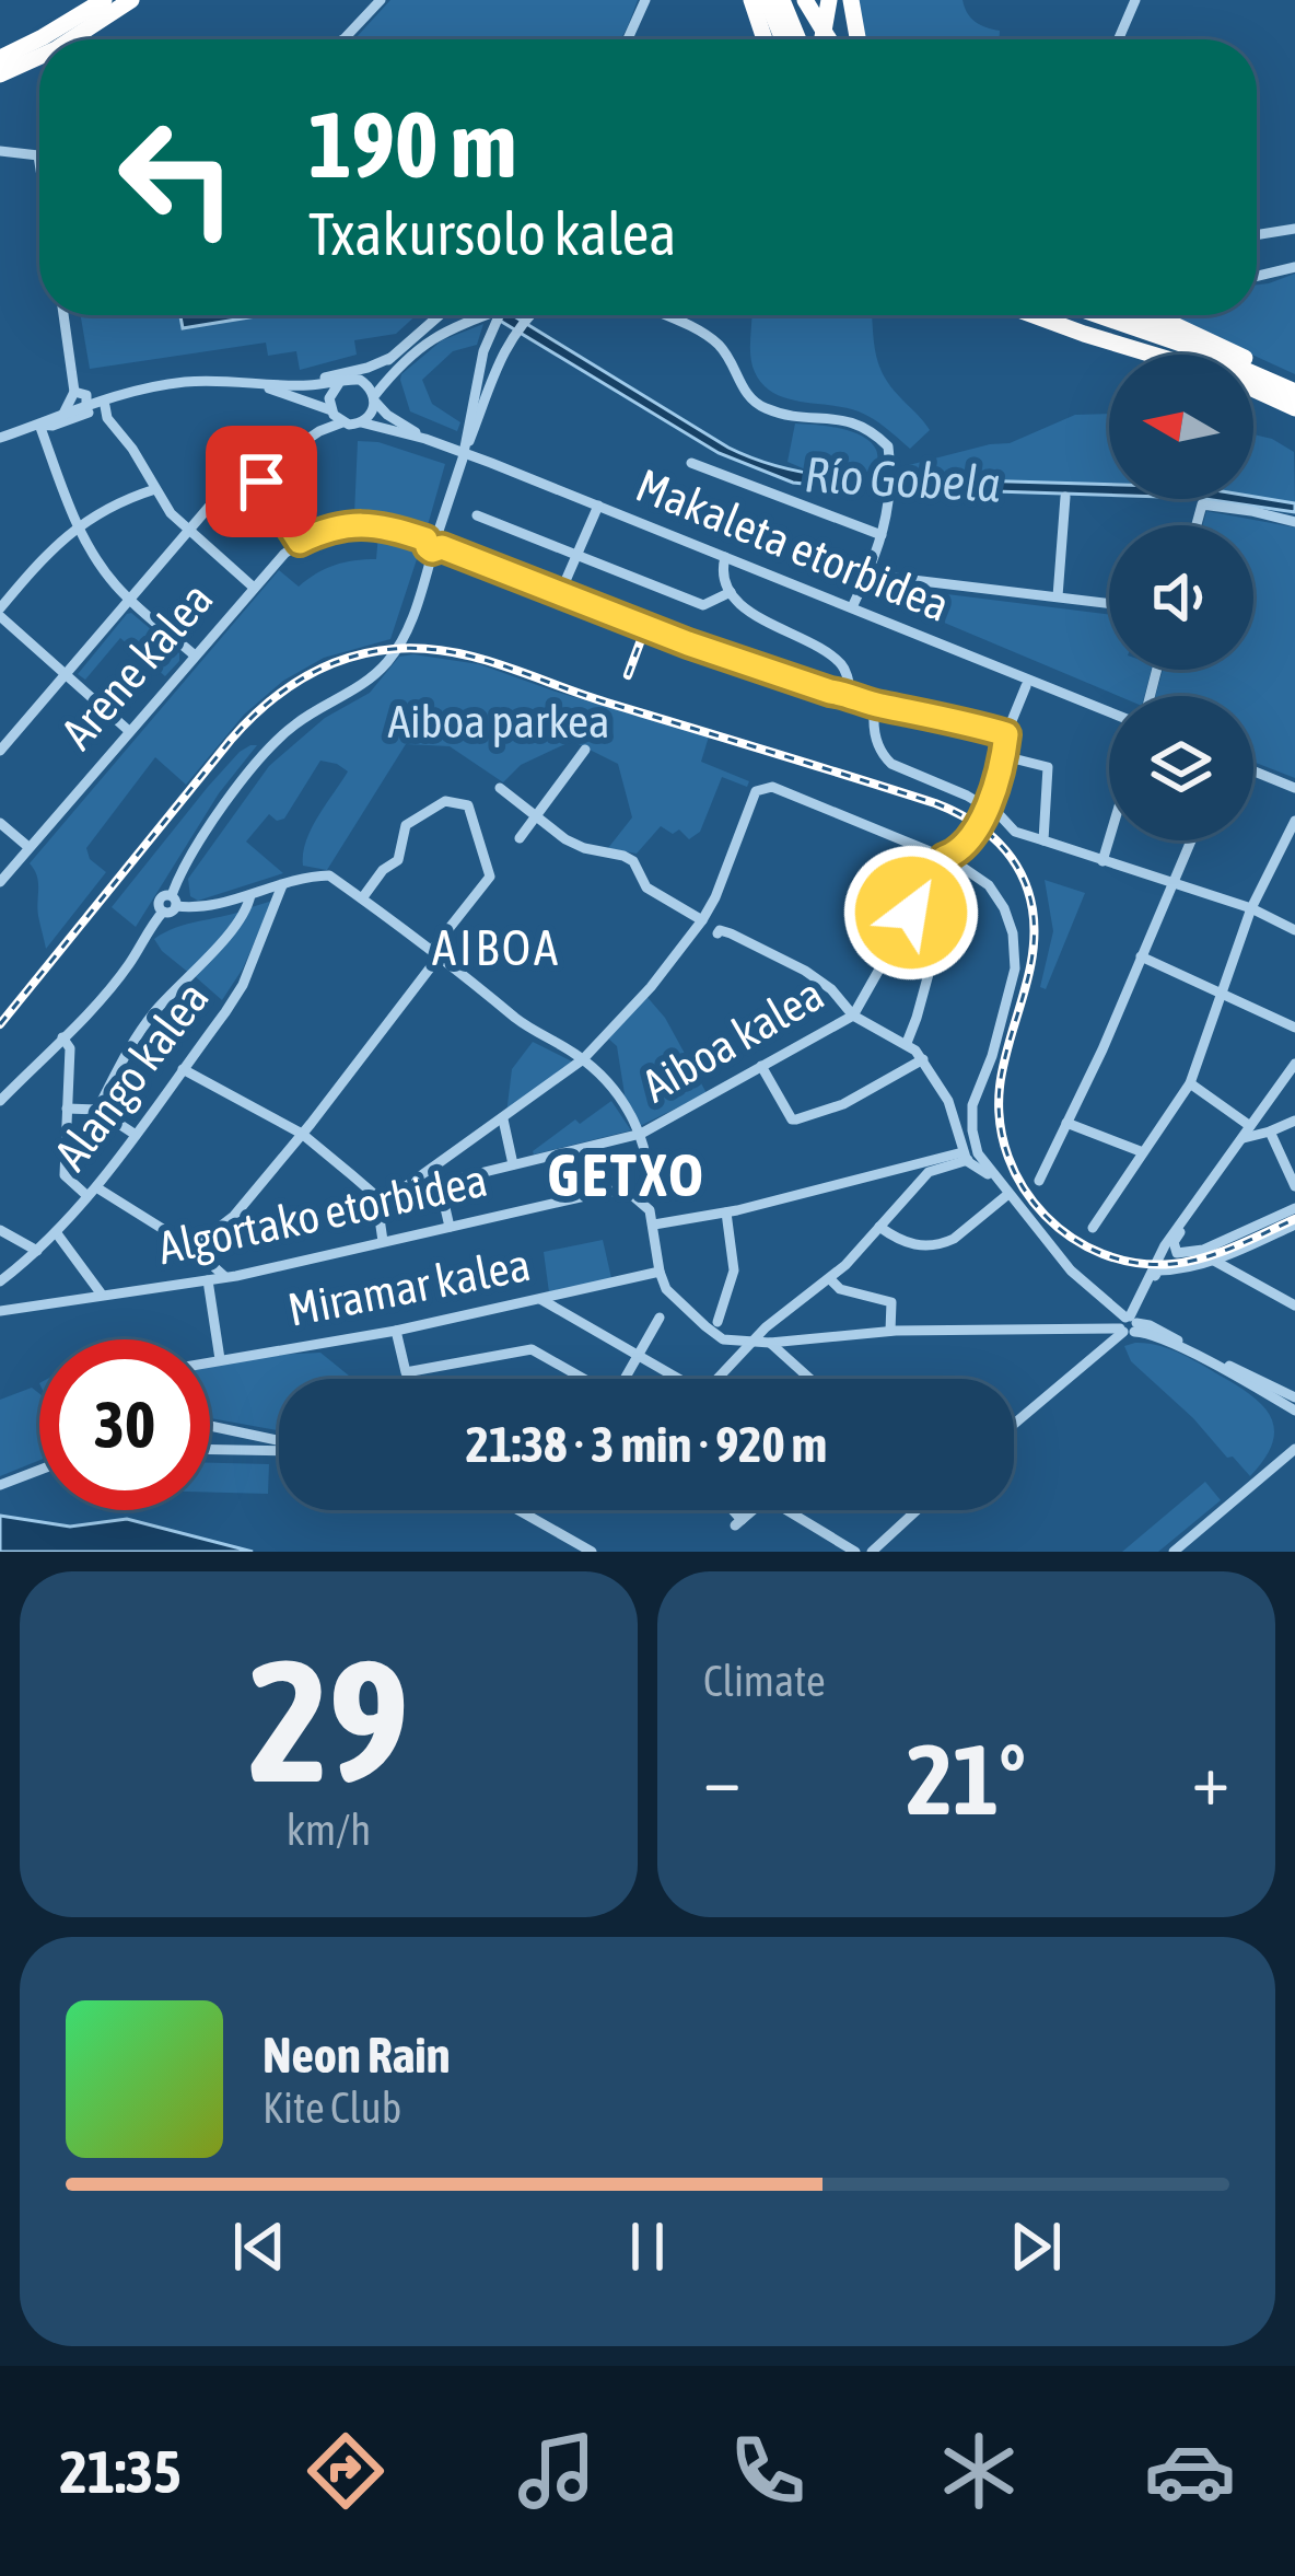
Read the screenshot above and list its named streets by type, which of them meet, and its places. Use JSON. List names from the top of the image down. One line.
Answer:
{"streets":{"street":["Makaleta etorbidea","Arene kalea","Aiboa kalea","Alango kalea","Algortako etorbidea","Miramar kalea"]},"crossings":[["Arene kalea","Aiboa kalea"]],"districts":["AIBOA","GETXO"],"water":["Río Gobela"],"parks":["Aiboa parkea"],"north":"left","page":{"turn":["190 m","Txakursolo kalea"],"limit":"30","trip":"21:38 · 3 min · 920 m","tile":[["29","km/h"],"Climate"],"heat":["−","21°","+"],"song":["Neon Rain","Kite Club"],"tabs":"21:35"}}
